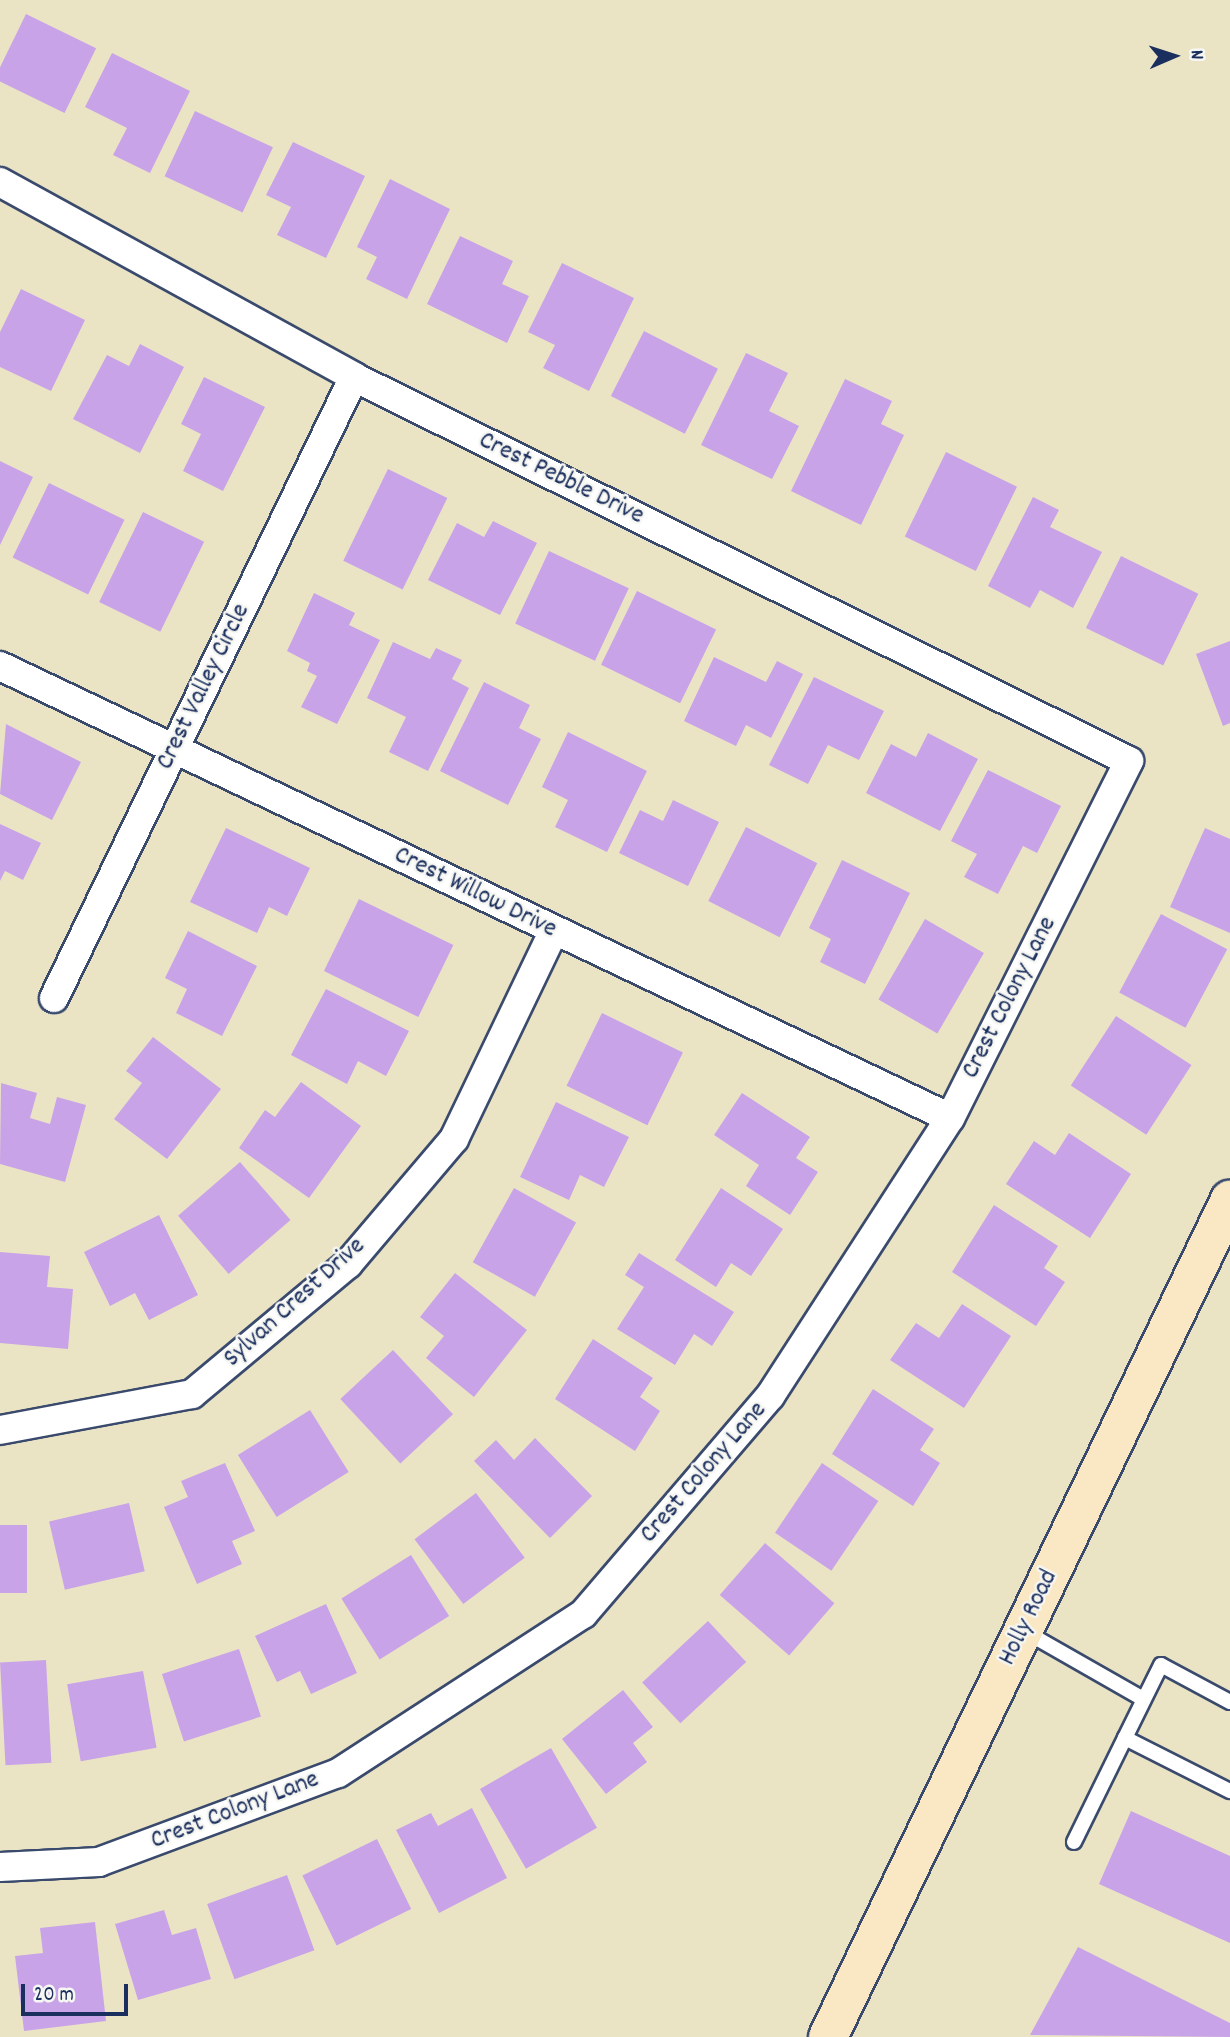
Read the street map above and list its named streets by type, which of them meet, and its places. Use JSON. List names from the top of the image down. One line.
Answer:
{"streets":{"main road":["Holly Road"],"street":["Crest Pebble Drive","Crest Valley Circle","Crest Willow Drive","Crest Colony Lane","Sylvan Crest Drive"]},"crossings":[["Crest Pebble Drive","Crest Valley Circle"],["Crest Pebble Drive","Crest Colony Lane"],["Crest Valley Circle","Crest Willow Drive"],["Crest Willow Drive","Crest Colony Lane"],["Crest Willow Drive","Sylvan Crest Drive"]],"scale_bar":"20 m","north":"right"}
